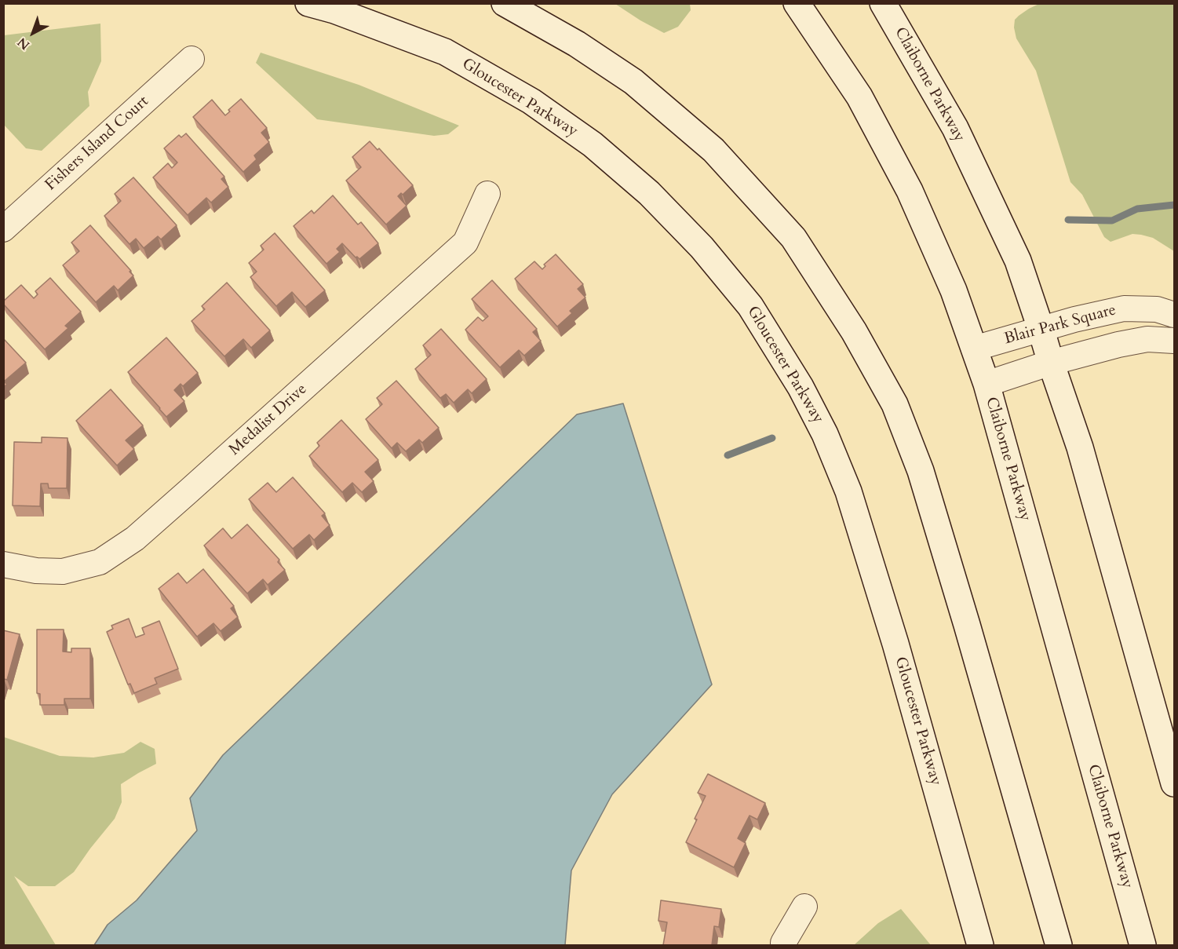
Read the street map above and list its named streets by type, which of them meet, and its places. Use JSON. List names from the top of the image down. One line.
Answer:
{"streets":{"main road":["Claiborne Parkway","Gloucester Parkway"],"street":["Fishers Island Court","Blair Park Square","Medalist Drive"]},"crossings":[["Claiborne Parkway","Blair Park Square"]],"north":"bottom left"}
